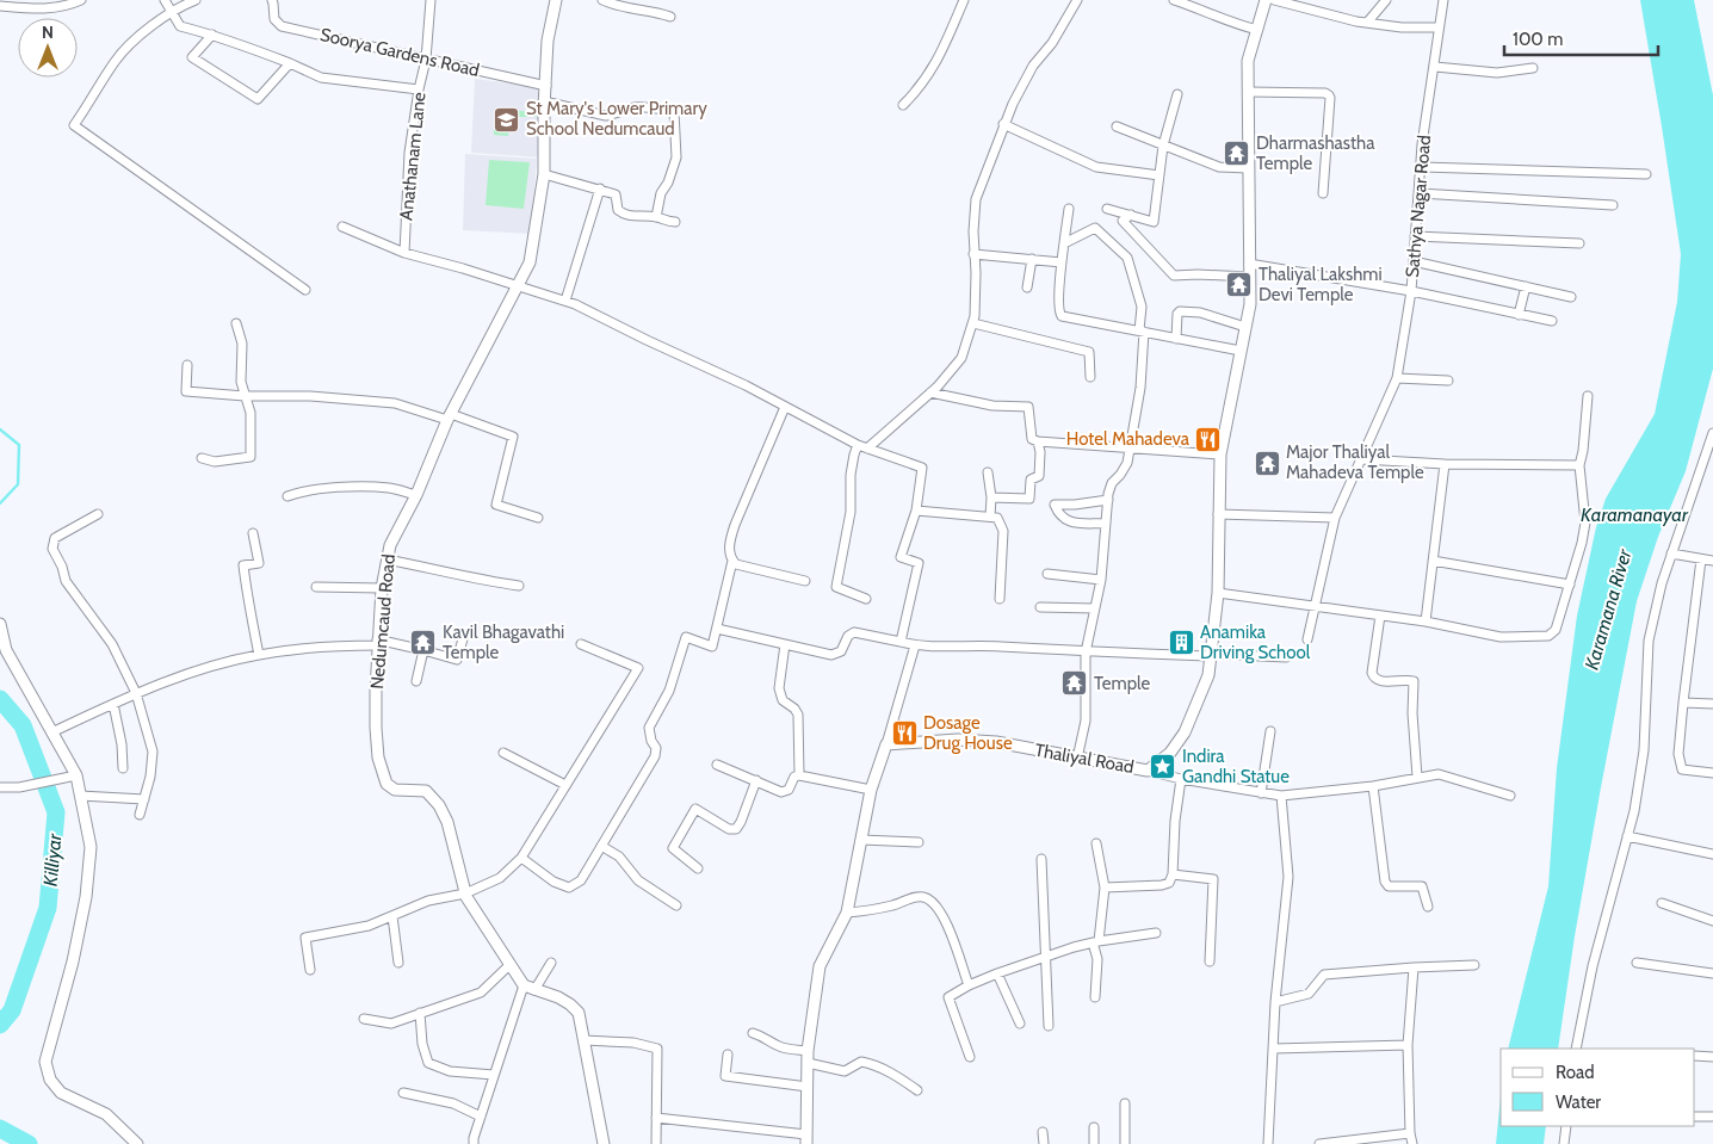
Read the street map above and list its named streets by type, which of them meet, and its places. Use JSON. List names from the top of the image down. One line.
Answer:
{"streets":{"street":["Soorya Gardens Road","Anathanam Lane","Sathya Nagar Road","Nedumcaud Road","Thaliyal Road"]},"crossings":[["Soorya Gardens Road","Anathanam Lane"],["Soorya Gardens Road","Nedumcaud Road"],["Sathya Nagar Road","Thaliyal Road"]],"water":["Karamanayar","Karamana River","Killiyar"],"places":{"school or university":["St Mary's Lower Primary School Nedumcaud"],"temple":["Dharmashastha Temple","Thaliyal Lakshmi Devi Temple","Major Thaliyal Mahadeva Temple","Kavil Bhagavathi Temple","Temple"],"restaurant":["Hotel Mahadeva","Dosage Drug House"],"building":["Anamika Driving School"],"place":["Indira Gandhi Statue"]},"legend":["Road","Water"],"scale_bar":"100 m","north":"top"}
